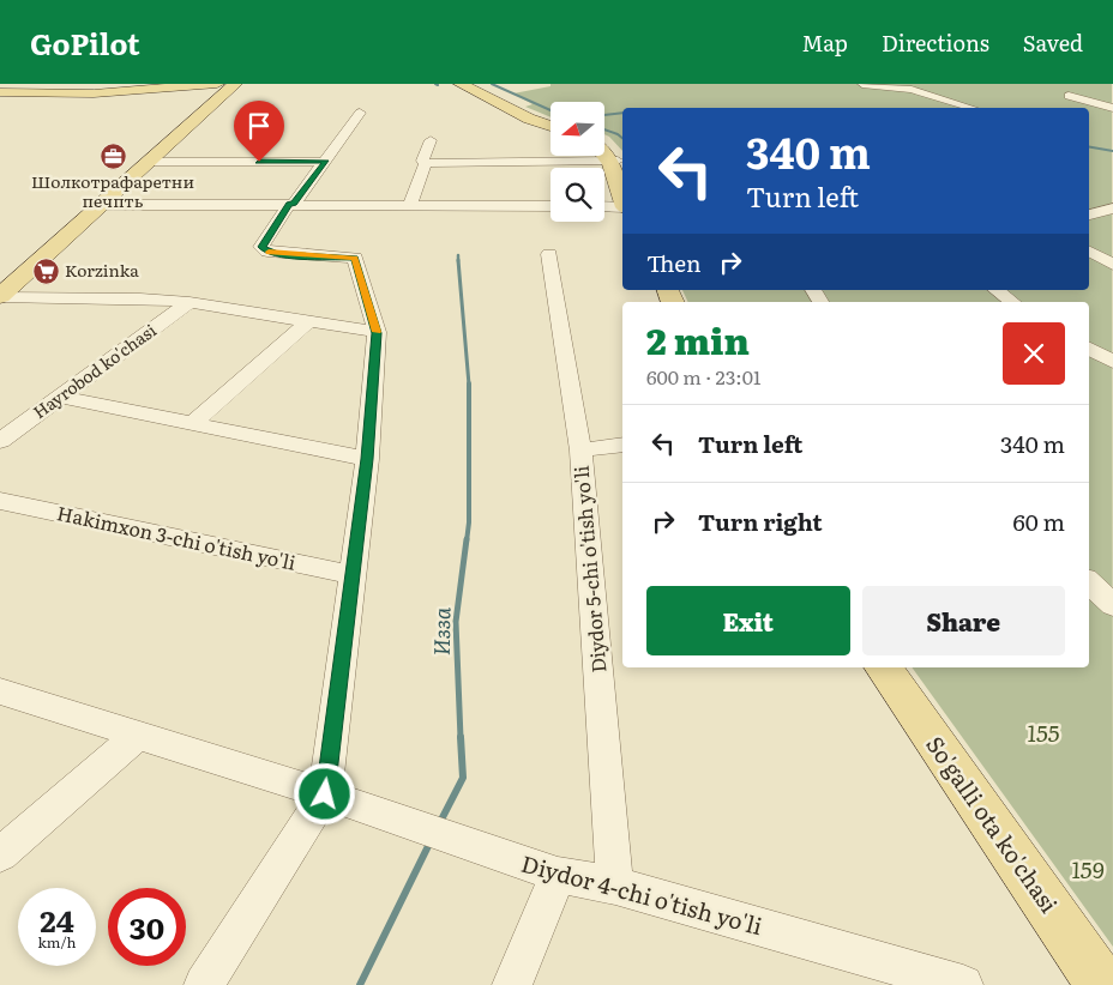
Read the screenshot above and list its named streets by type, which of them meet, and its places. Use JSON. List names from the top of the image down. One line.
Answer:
{"streets":{"main road":["So'galli ota ko'chasi"],"street":["Hayrobod ko'chasi","Hakimxon 3-chi o'tish yo'li","Diydor 5-chi o'tish yo'li","Diydor 4-chi o'tish yo'li"]},"crossings":[["Diydor 5-chi o'tish yo'li","Diydor 4-chi o'tish yo'li"]],"water":["Изза"],"parks":["155","159"],"places":{"office":["Шолкотрафаретни печпть"],"supermarket":["Korzinka"]},"north":"left","page":{"header":"GoPilot","nav":["Map","Directions","Saved"],"turn":["340 m","Turn left"],"then":"Then","heading":["2 min","600 m · 23:01"],"list":[{"name":"Turn left","value":"340 m"},{"name":"Turn right","value":"60 m"}],"buttons":["Exit","Share"],"speed":"24 km/h","limit":"30"}}
